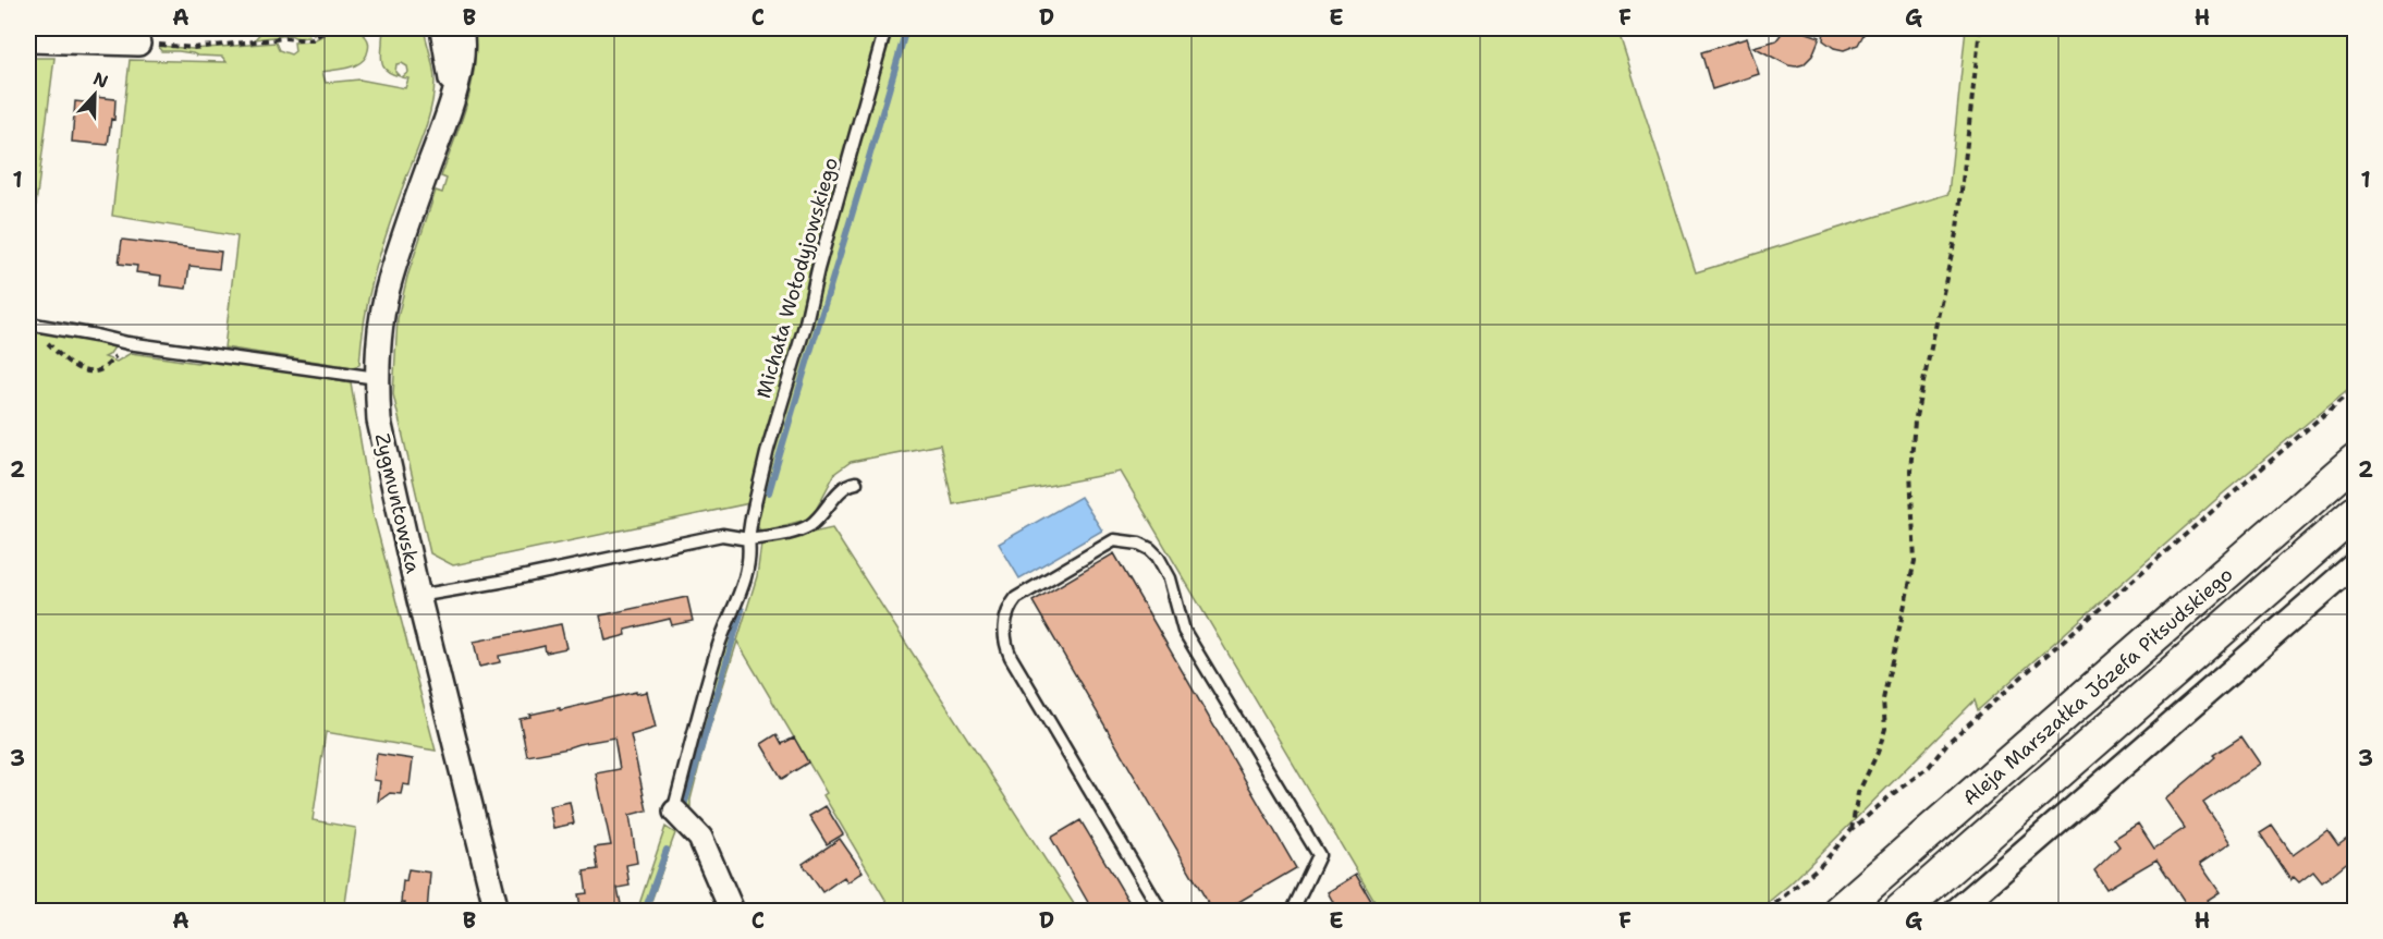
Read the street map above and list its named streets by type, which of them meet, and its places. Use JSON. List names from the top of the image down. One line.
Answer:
{"streets":{"main road":["Aleja Marszałka Józefa Piłsudskiego"],"street":["Zygmuntowska"],"lane":["Michała Wołodyjowskiego"]},"north":"top","grid":{"columns":["A","B","C","D","E","F","G","H"],"rows":["1","2","3"]}}
